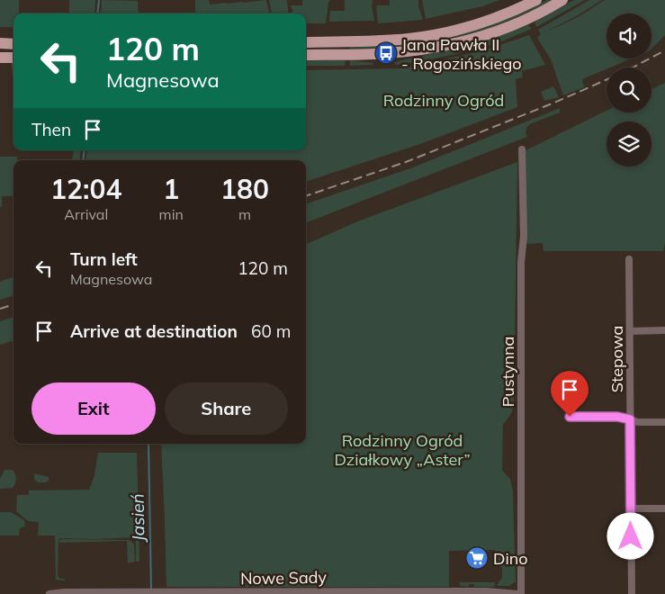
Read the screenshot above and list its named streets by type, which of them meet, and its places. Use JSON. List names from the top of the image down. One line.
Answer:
{"streets":{"street":["Stepowa","Pustynna","Nowe Sady"]},"water":["Jasień"],"parks":["Rodzinny Ogród","Rodzinny Ogród Działkowy „Aster”"],"places":{"bus stop":["Jana Pawła II - Rogozińskiego"],"supermarket":["Dino"]},"page":{"turn":["120 m","Magnesowa"],"then":"Then","eta":["12:04","Arrival","1","min","180","m"],"list":[{"name":"Turn left","note":"Magnesowa","value":"120 m"},{"name":"Arrive at destination","value":"60 m"}],"buttons":["Exit","Share"]}}
